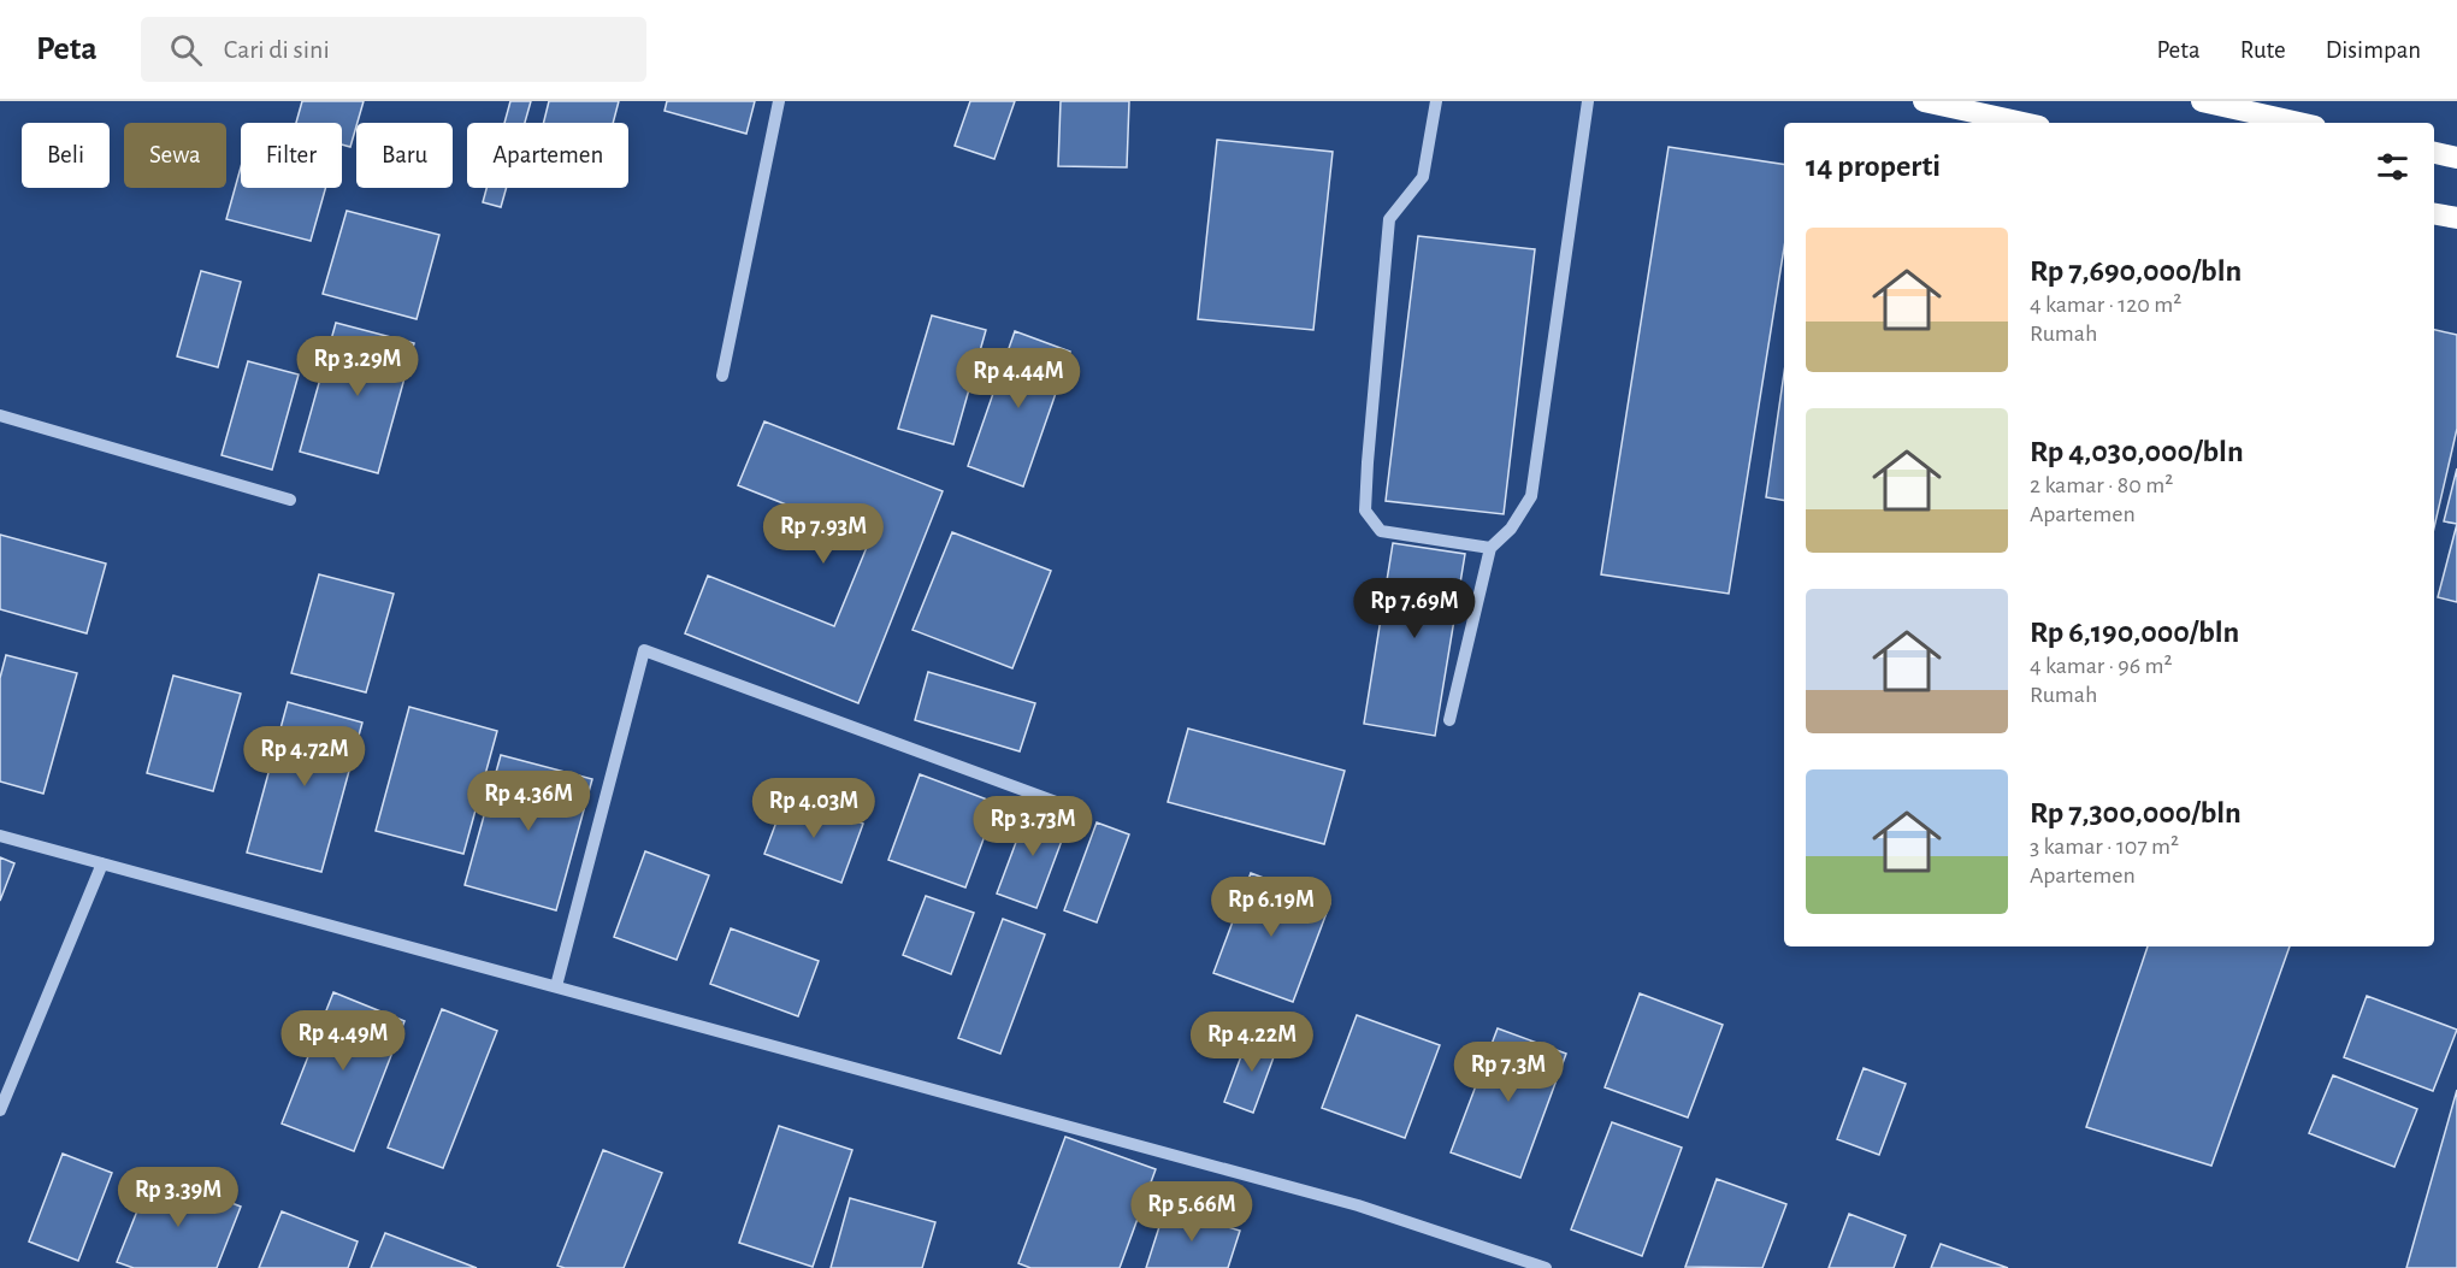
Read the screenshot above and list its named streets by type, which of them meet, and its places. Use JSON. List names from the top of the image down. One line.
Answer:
{"page":{"header":"Peta","search":"Cari di sini","nav":["Peta","Rute","Disimpan"],"chip":["Beli","Sewa","Filter","Baru","Apartemen"],"heading":"14 properti","list":[{"name":"Rp 7,690,000/bln","note":"4 kamar · 120 m² · Rumah"},{"name":"Rp 4,030,000/bln","note":"2 kamar · 80 m² · Apartemen"},{"name":"Rp 6,190,000/bln","note":"4 kamar · 96 m² · Rumah"},{"name":"Rp 7,300,000/bln","note":"3 kamar · 107 m² · Apartemen"}],"price":["Rp 3.29M","Rp 4.44M","Rp 7.93M","Rp 7.69M","Rp 4.72M","Rp 4.36M","Rp 4.03M","Rp 3.73M","Rp 6.19M","Rp 4.49M","Rp 4.22M","Rp 7.3M","Rp 3.39M","Rp 5.66M"]}}
